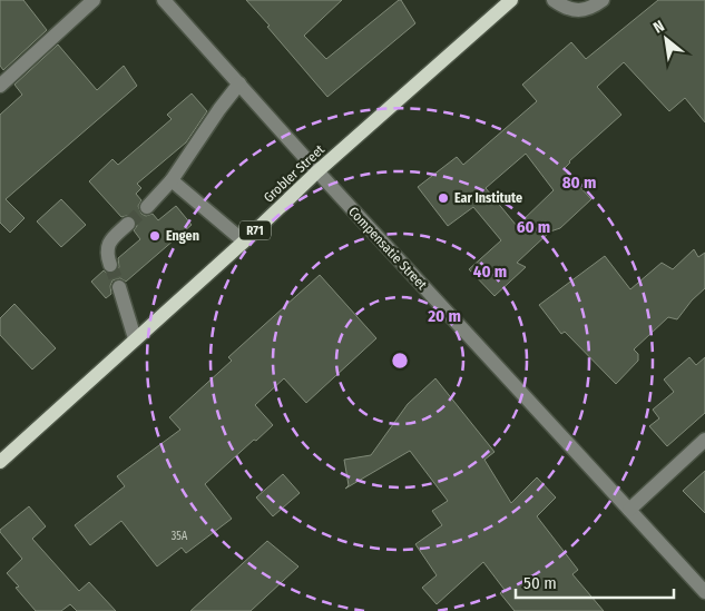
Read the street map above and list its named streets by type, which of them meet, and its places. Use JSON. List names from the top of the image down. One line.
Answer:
{"streets":{"main road":["Grobler Street","R71"],"street":["Compensatie Street"]},"crossings":[["Grobler Street","Compensatie Street"]],"places":["Ear Institute","Engen"],"house_numbers":["35A"],"scale_bar":"50 m","north":"top left","rings":["80 m","60 m","40 m","20 m"]}
